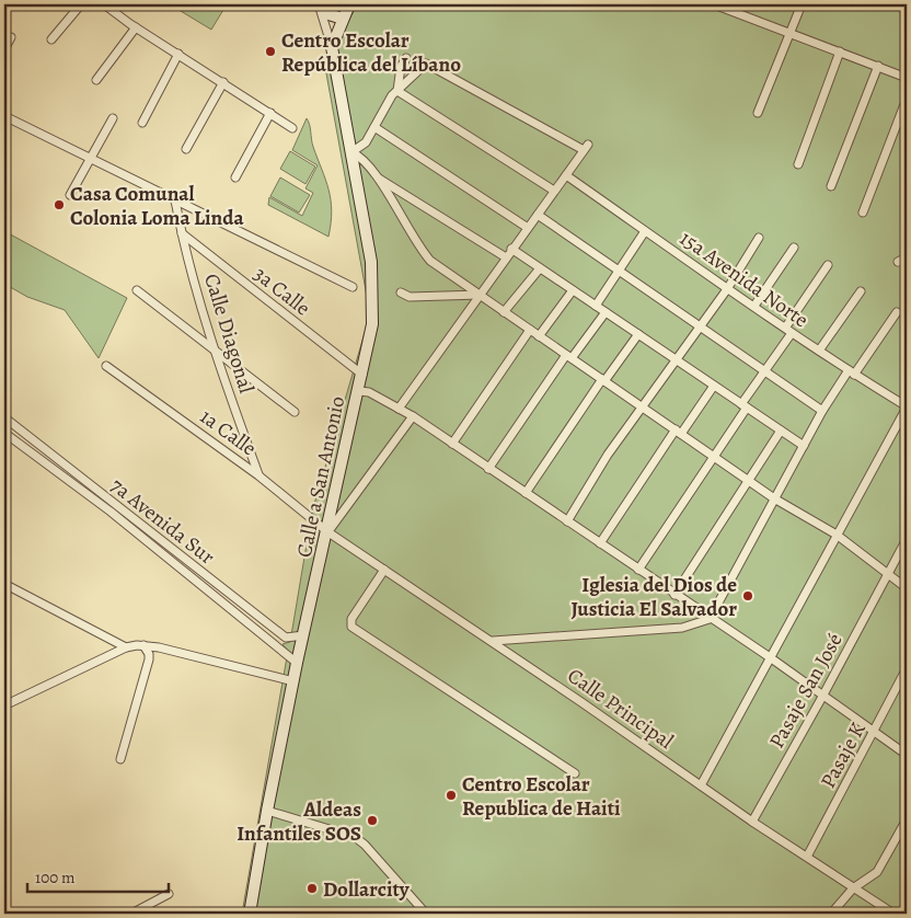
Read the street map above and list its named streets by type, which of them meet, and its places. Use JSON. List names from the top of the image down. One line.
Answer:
{"streets":{"street":["15a Avenida Norte","3a Calle","Calle Diagonal","1a Calle","Calle a San Antonio","7a Avenida Sur","Pasaje San José","Calle Principal","Pasaje K"]},"crossings":[["3a Calle","Calle Diagonal"],["3a Calle","Calle a San Antonio"],["Calle Diagonal","1a Calle"],["1a Calle","Calle a San Antonio"],["1a Calle","Calle Principal"],["Calle a San Antonio","7a Avenida Sur"],["Calle a San Antonio","Calle Principal"],["Pasaje San José","Calle Principal"],["Calle Principal","Pasaje K"]],"places":["Centro Escolar República del Líbano","Casa Comunal Colonia Loma Linda","Iglesia del Dios de Justicia El Salvador","Centro Escolar Republica de Haiti","Aldeas Infantiles SOS","Dollarcity"],"scale_bar":"100 m"}
